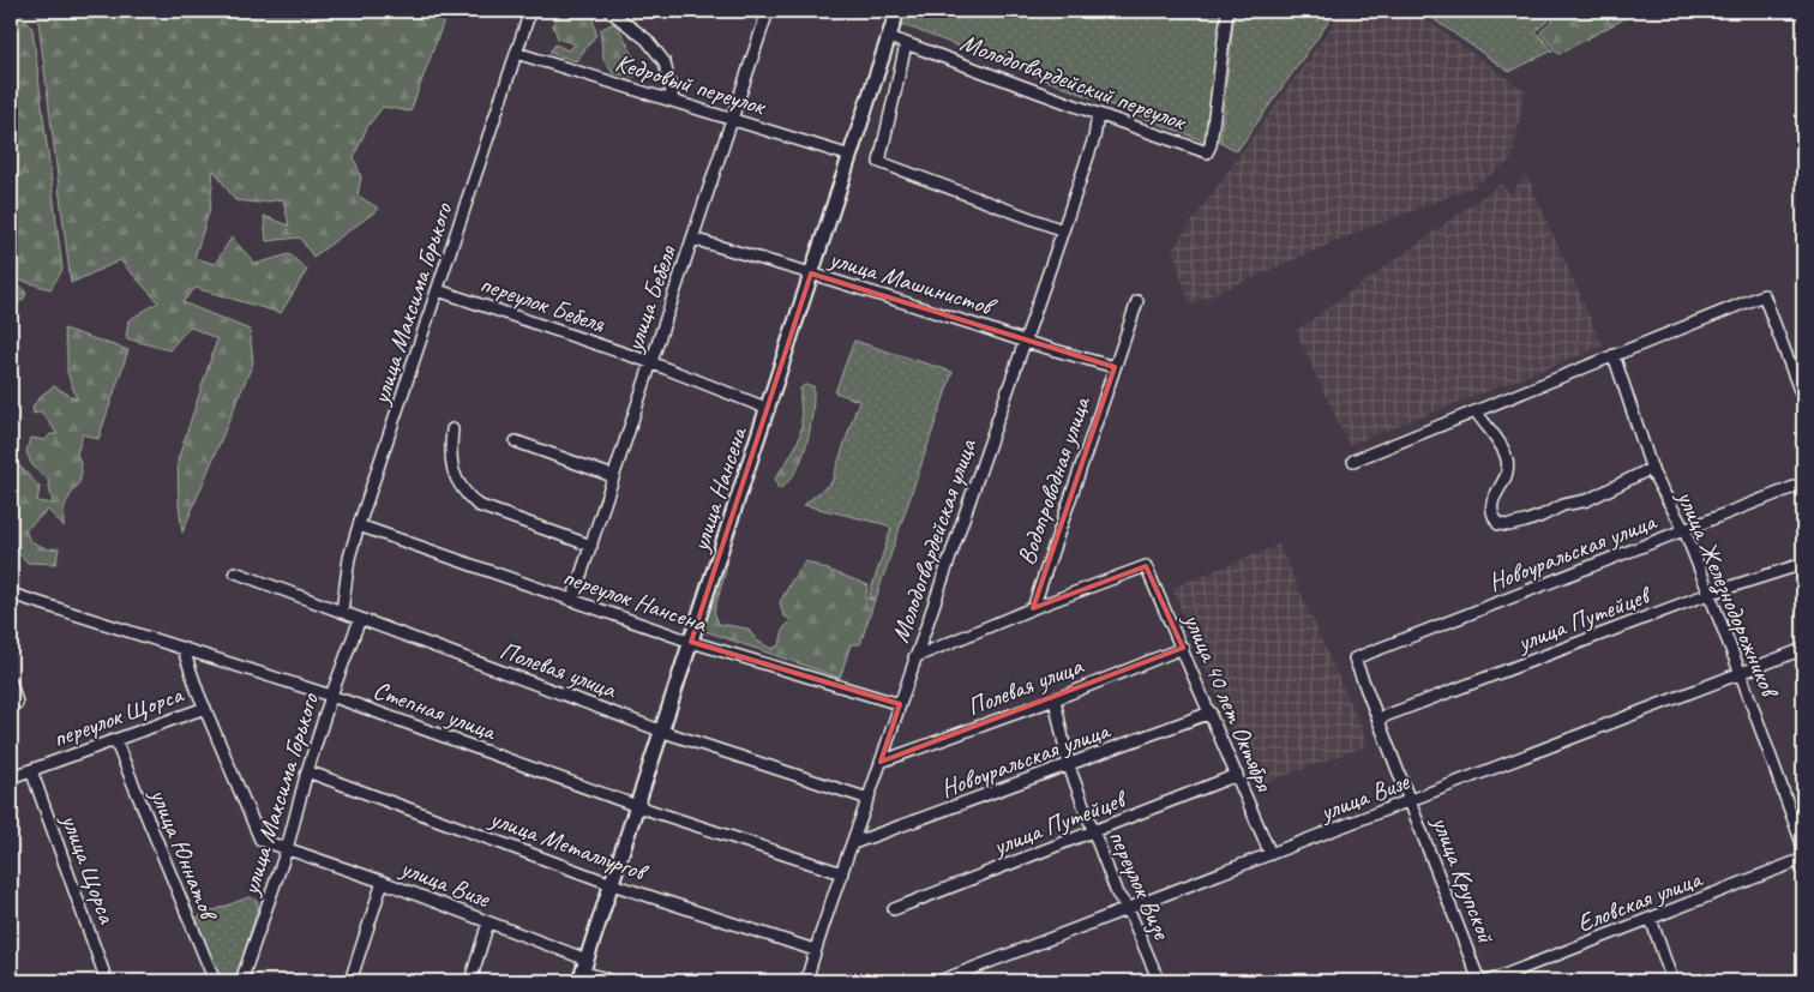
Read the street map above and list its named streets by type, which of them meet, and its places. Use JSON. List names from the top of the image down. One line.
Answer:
{"streets":{"main road":["улица Нансена"],"street":["Молодогвардейский переулок","Кедровый переулок","улица Машинистов","улица Бебеля","улица Максима Горького","переулок Бебеля","Водопроводная улица","Молодогвардейская улица","Новоуральская улица","улица Железнодорожников","переулок Нансена","улица Путейцев","Полевая улица","улица 40 лет Октября","Степная улица","переулок Щорса","улица Визе","улица Металлургов","улица Юннатов","улица Щорса","улица Крупской","переулок Визе","Еловская улица"]},"crossings":[["Молодогвардейский переулок","улица Нансена"],["Молодогвардейский переулок","Молодогвардейская улица"],["Кедровый переулок","улица Бебеля"],["Кедровый переулок","улица Максима Горького"],["Кедровый переулок","улица Нансена"],["улица Машинистов","улица Бебеля"],["улица Машинистов","Водопроводная улица"],["улица Машинистов","улица Нансена"],["улица Машинистов","Молодогвардейская улица"],["улица Бебеля","переулок Бебеля"],["улица Бебеля","переулок Нансена"],["улица Максима Горького","переулок Бебеля"],["улица Максима Горького","переулок Нансена"],["улица Максима Горького","Полевая улица"],["улица Максима Горького","Степная улица"],["улица Максима Горького","улица Визе"],["улица Максима Горького","улица Металлургов"],["переулок Бебеля","улица Нансена"],["Водопроводная улица","улица 40 лет Октября"],["улица Нансена","переулок Нансена"],["улица Нансена","Полевая улица"],["улица Нансена","Степная улица"],["улица Нансена","улица Визе"],["улица Нансена","улица Металлургов"],["Молодогвардейская улица","Новоуральская улица"],["Молодогвардейская улица","переулок Нансена"],["Молодогвардейская улица","Полевая улица"],["Молодогвардейская улица","Степная улица"],["Молодогвардейская улица","улица Металлургов"],["Новоуральская улица","улица Железнодорожников"],["Новоуральская улица","улица 40 лет Октября"],["Новоуральская улица","улица Крупской"],["Новоуральская улица","переулок Визе"],["улица Железнодорожников","улица Путейцев"],["улица Железнодорожников","улица Визе"],["улица Путейцев","улица 40 лет Октября"],["улица Путейцев","улица Крупской"],["улица Путейцев","переулок Визе"],["Полевая улица","улица 40 лет Октября"],["Полевая улица","переулок Визе"],["улица 40 лет Октября","улица Визе"],["Степная улица","улица Визе"],["переулок Щорса","улица Визе"],["переулок Щорса","улица Юннатов"],["переулок Щорса","улица Щорса"],["улица Визе","улица Крупской"],["улица Визе","переулок Визе"]]}
